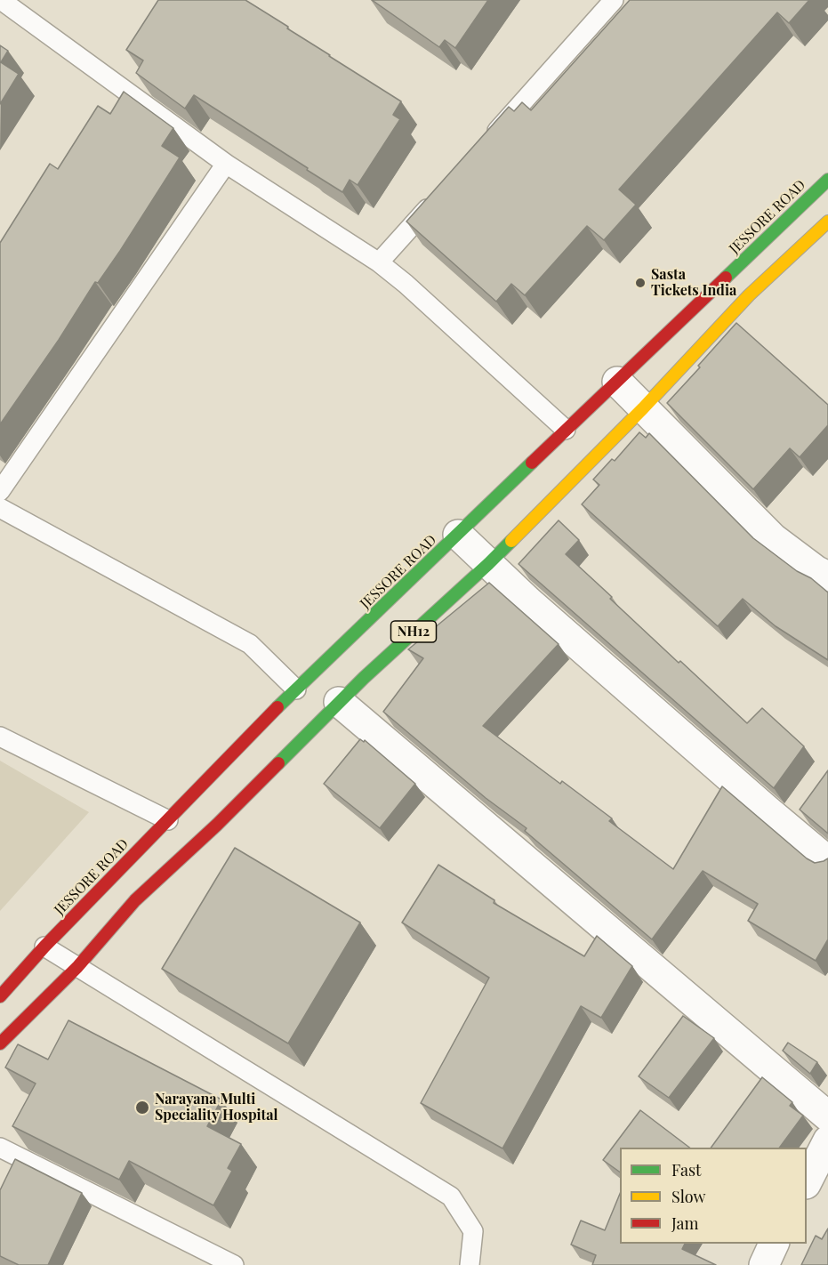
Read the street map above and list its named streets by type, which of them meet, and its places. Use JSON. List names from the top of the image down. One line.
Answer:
{"streets":{"highway":["JESSORE ROAD","NH12"]},"places":["Sasta Tickets India","Narayana Multi Speciality Hospital"],"legend":["Fast","Slow","Jam"]}
